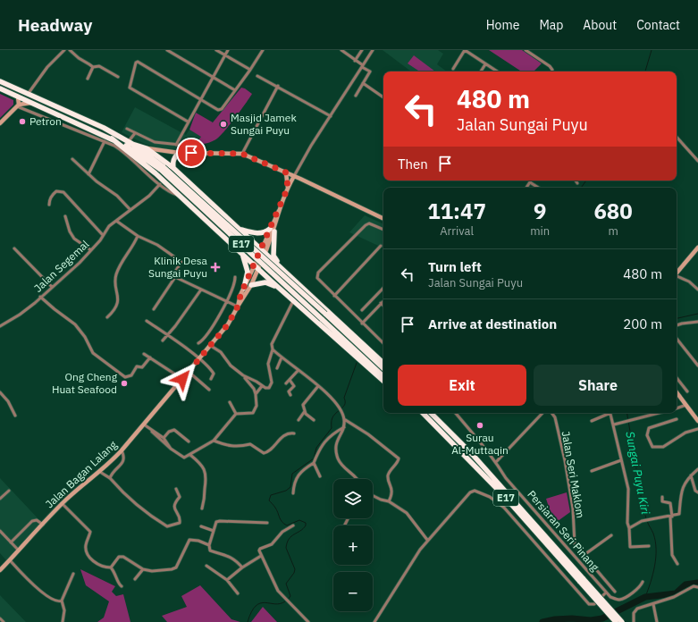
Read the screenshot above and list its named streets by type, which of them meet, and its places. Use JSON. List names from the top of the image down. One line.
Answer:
{"streets":{"highway":["E17"],"main road":["Jalan Bagan Lalang"],"street":["Jalan Segemal","Jalan Seri Maklom","Persiaran Seri Pinang"]},"water":["Sungai Puyu Kiri"],"places":{"other":["Petron","Masjid Jamek Sungai Puyu","Ong Cheng Huat Seafood","Surau Al-Muttaqin"],"health":["Klinik Desa Sungai Puyu"]},"page":{"header":"Headway","nav":["Home","Map","About","Contact"],"turn":["480 m","Jalan Sungai Puyu"],"then":"Then","eta":["11:47","Arrival","9","min","680","m"],"list":[{"name":"Turn left","note":"Jalan Sungai Puyu","value":"480 m"},{"name":"Arrive at destination","value":"200 m"}],"buttons":["Exit","Share"],"map_buttons":["+","−"]}}
